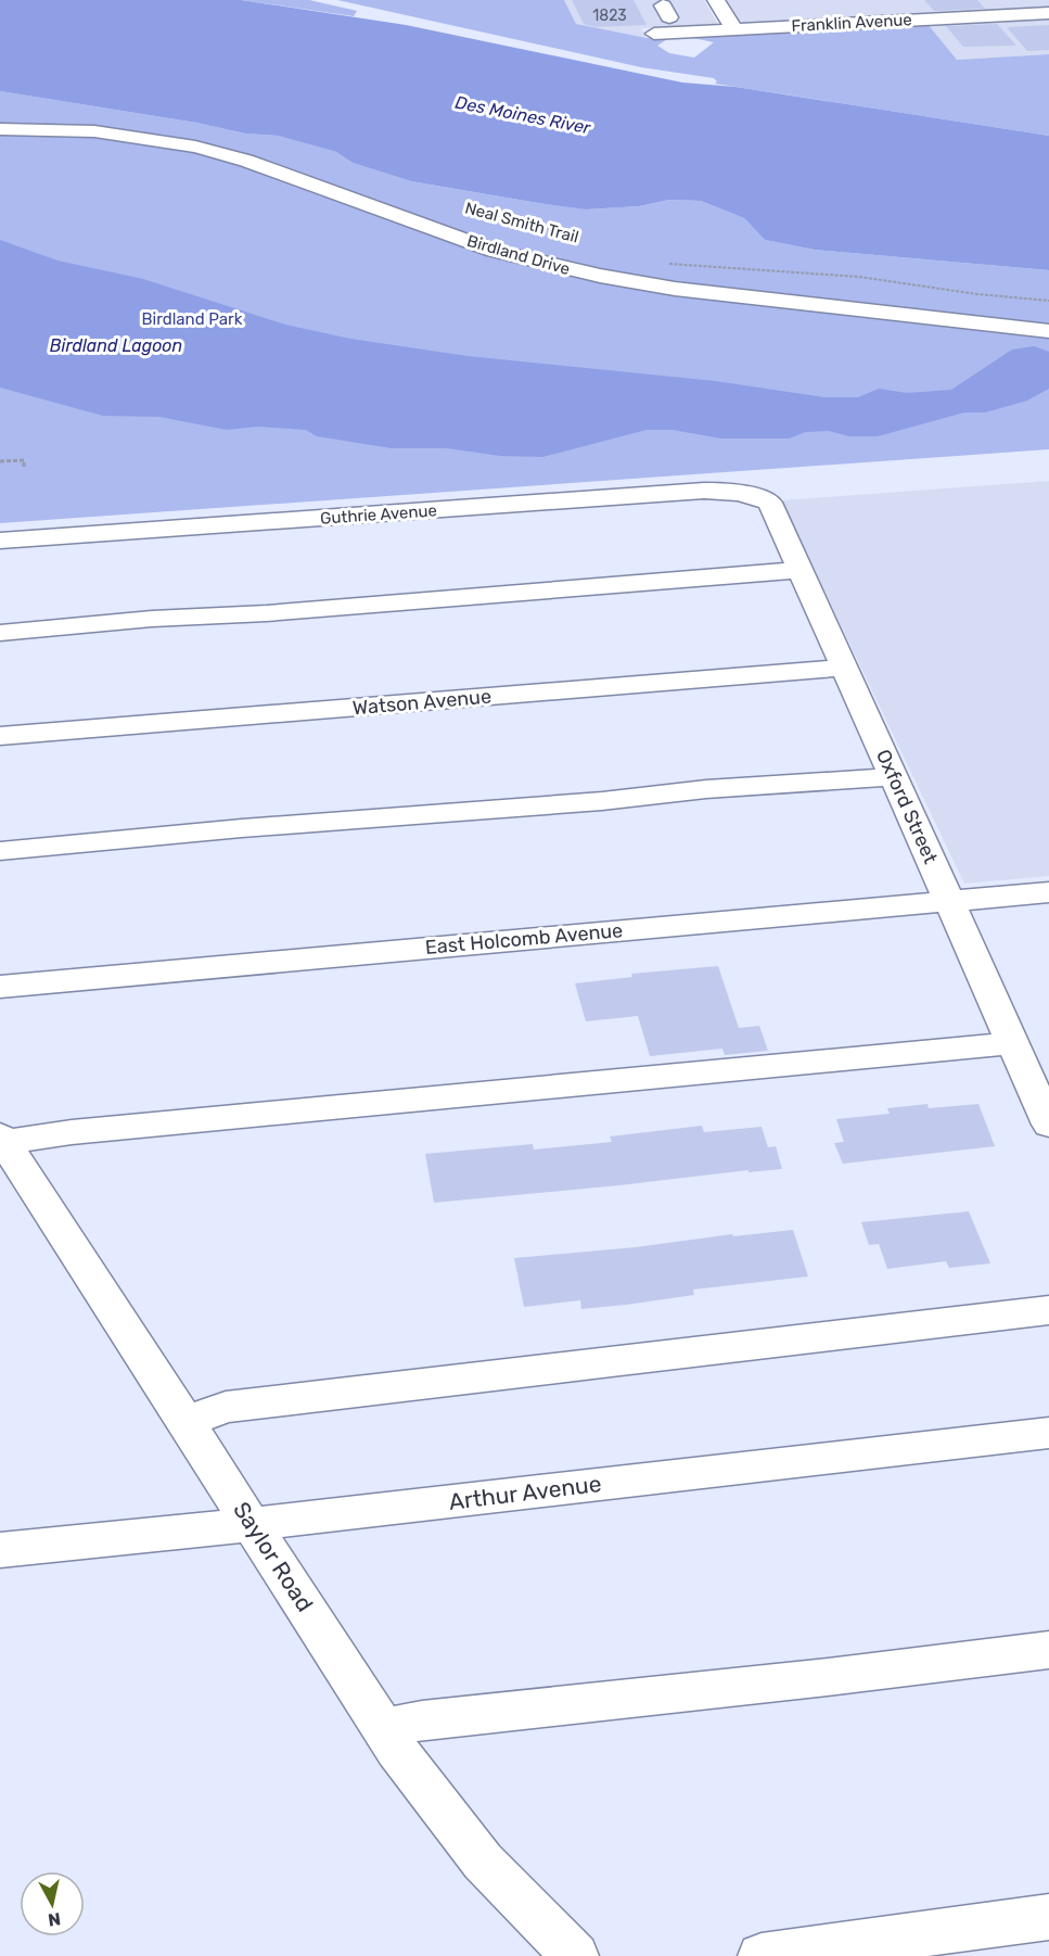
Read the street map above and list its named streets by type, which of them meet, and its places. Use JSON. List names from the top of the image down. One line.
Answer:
{"streets":{"street":["Franklin Avenue","Birdland Drive","Guthrie Avenue","Watson Avenue","Oxford Street","East Holcomb Avenue","Arthur Avenue","Saylor Road"]},"crossings":[["Guthrie Avenue","Oxford Street"],["Watson Avenue","Oxford Street"],["Oxford Street","East Holcomb Avenue"],["Arthur Avenue","Saylor Road"]],"water":["Des Moines River","Birdland Lagoon"],"parks":["Birdland Park"],"house_numbers":["1823"],"north":"bottom"}
